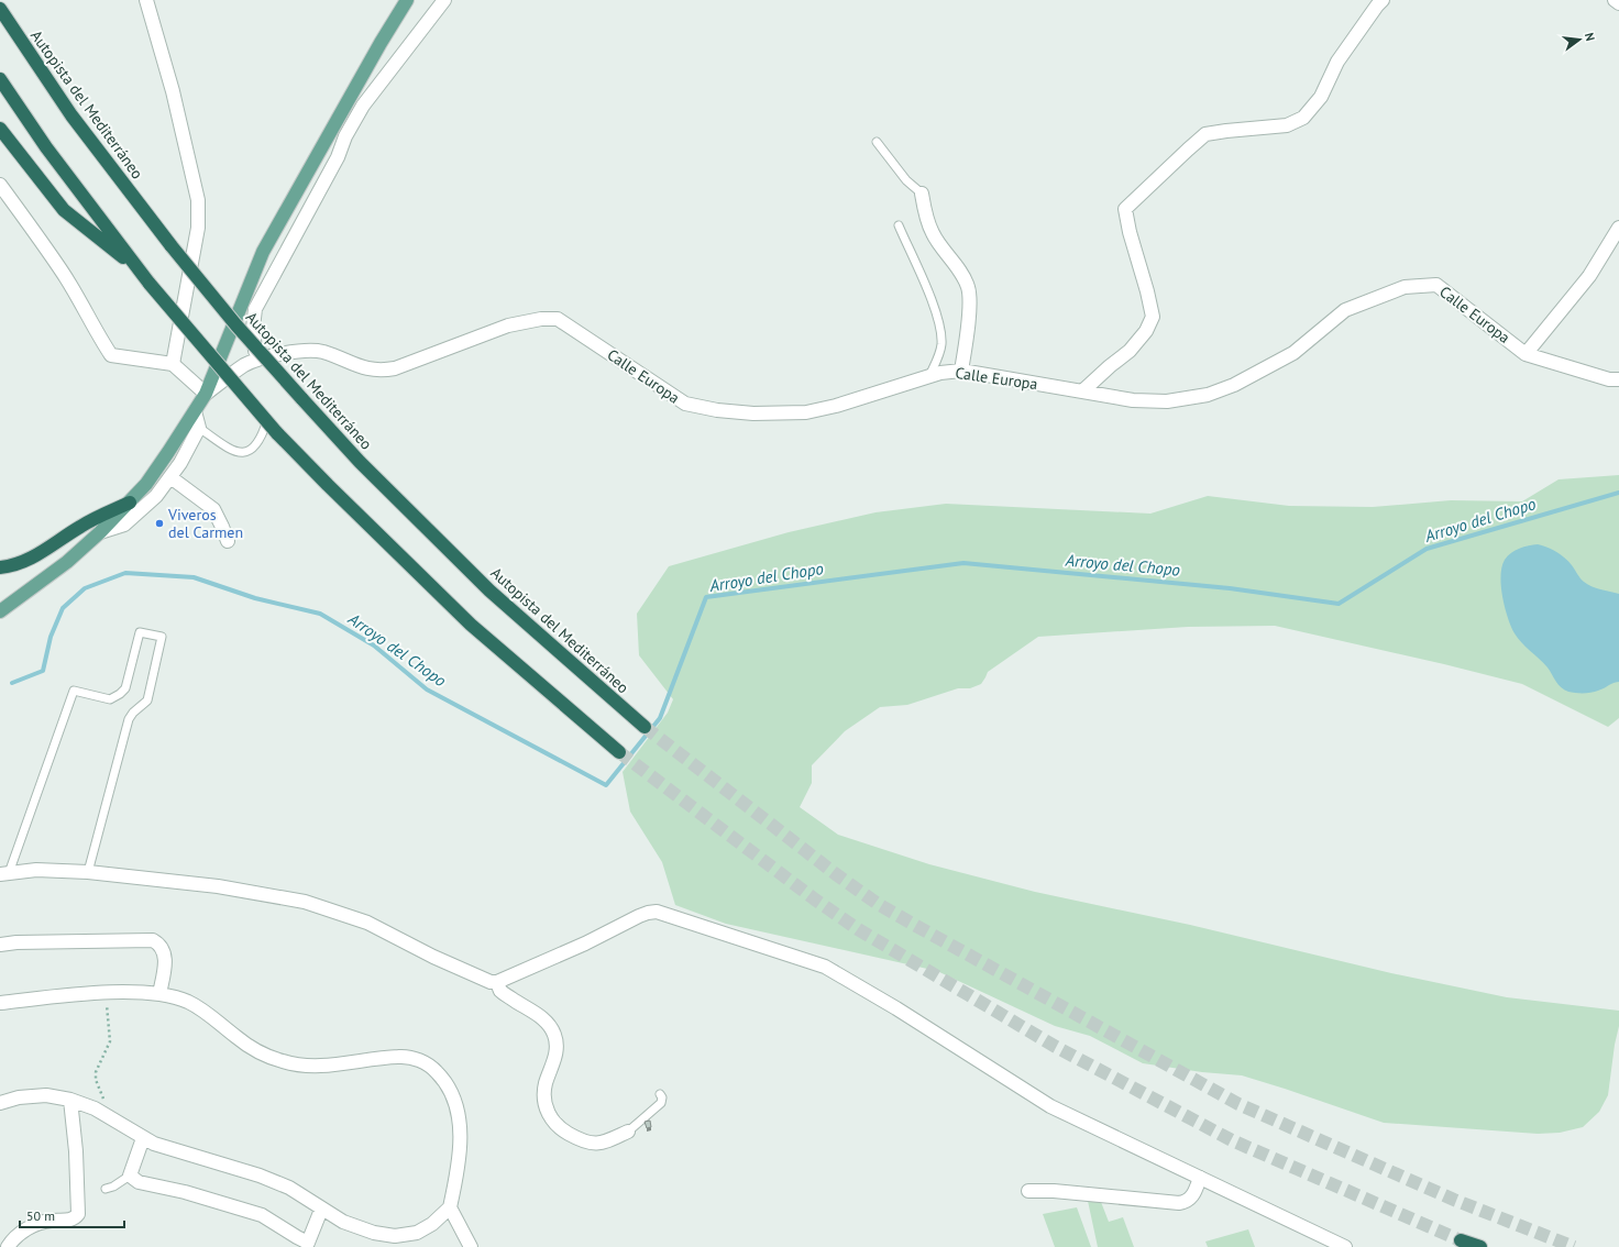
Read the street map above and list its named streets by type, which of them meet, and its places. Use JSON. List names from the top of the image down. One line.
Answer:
{"streets":{"highway":["Autopista del Mediterráneo"],"street":["Calle Europa"]},"water":["Arroyo del Chopo"],"places":["Viveros del Carmen"],"scale_bar":"50 m","north":"right"}
